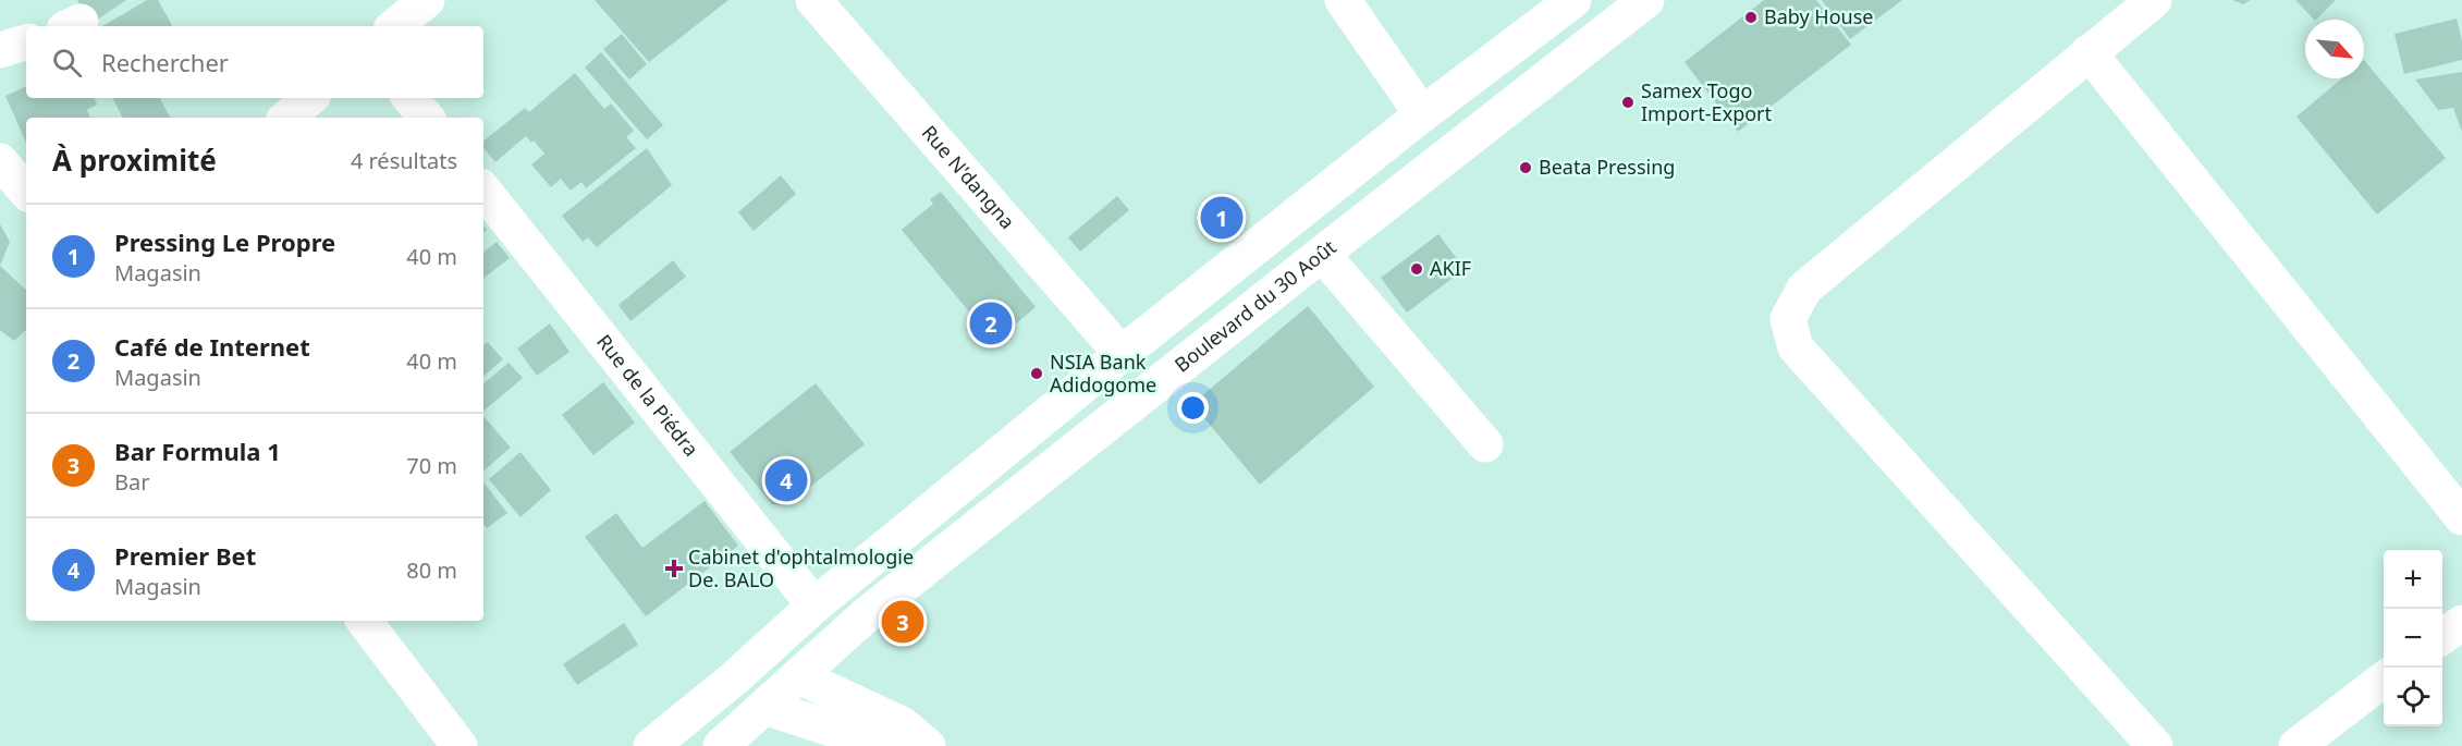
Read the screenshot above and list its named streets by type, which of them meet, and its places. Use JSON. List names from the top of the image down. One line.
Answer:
{"streets":{"main road":["Rue N'dangna","Boulevard du 30 Août","Rue de la Piédra"]},"places":{"other":["Baby House","Samex Togo Import-Export","Beata Pressing","AKIF","NSIA Bank Adidogome"],"health":["Cabinet d'ophtalmologie De. BALO"]},"north":"bottom right","page":{"search":"Rechercher","heading":["À proximité","4 résultats"],"pins":["1","2","4","3"],"list":[{"mark":"1","name":"Pressing Le Propre","note":"Magasin","value":"40 m"},{"mark":"2","name":"Café de Internet","note":"Magasin","value":"40 m"},{"mark":"3","name":"Bar Formula 1","note":"Bar","value":"70 m"},{"mark":"4","name":"Premier Bet","note":"Magasin","value":"80 m"}],"map_buttons":["+","−"]}}
